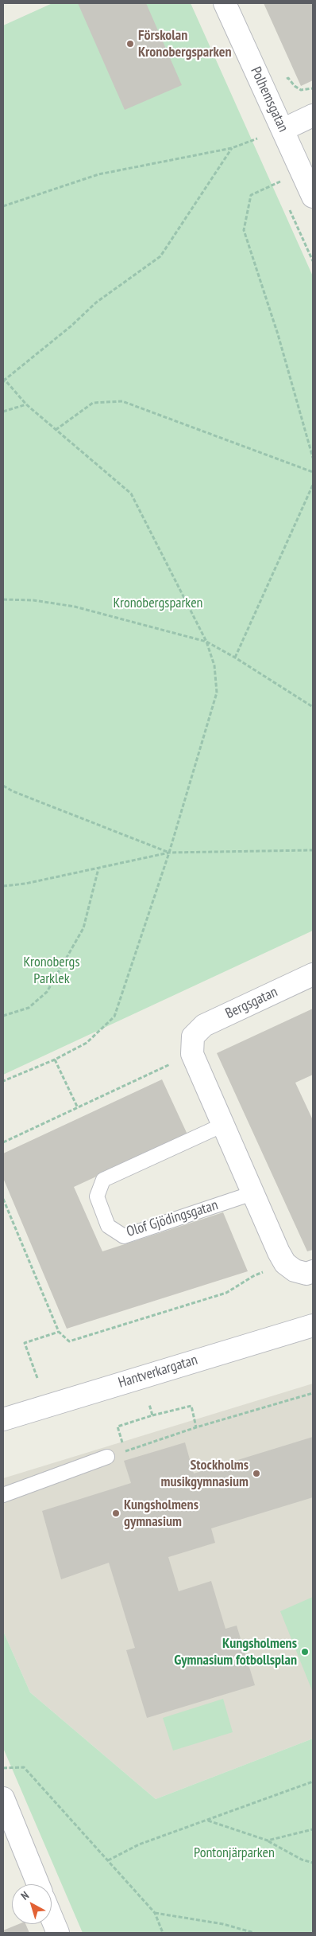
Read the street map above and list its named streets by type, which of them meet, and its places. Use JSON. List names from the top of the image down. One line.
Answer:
{"streets":{"street":["Polhemsgatan","Bergsgatan","Hantverkargatan"],"lane":["Olof Gjödingsgatan"]},"parks":["Kronobergsparken","Kronobergs Parklek","Pontonjärparken"],"places":["Förskolan Kronobergsparken","Stockholms musikgymnasium","Kungsholmens gymnasium","Kungsholmens Gymnasium fotbollsplan"],"north":"top left"}
